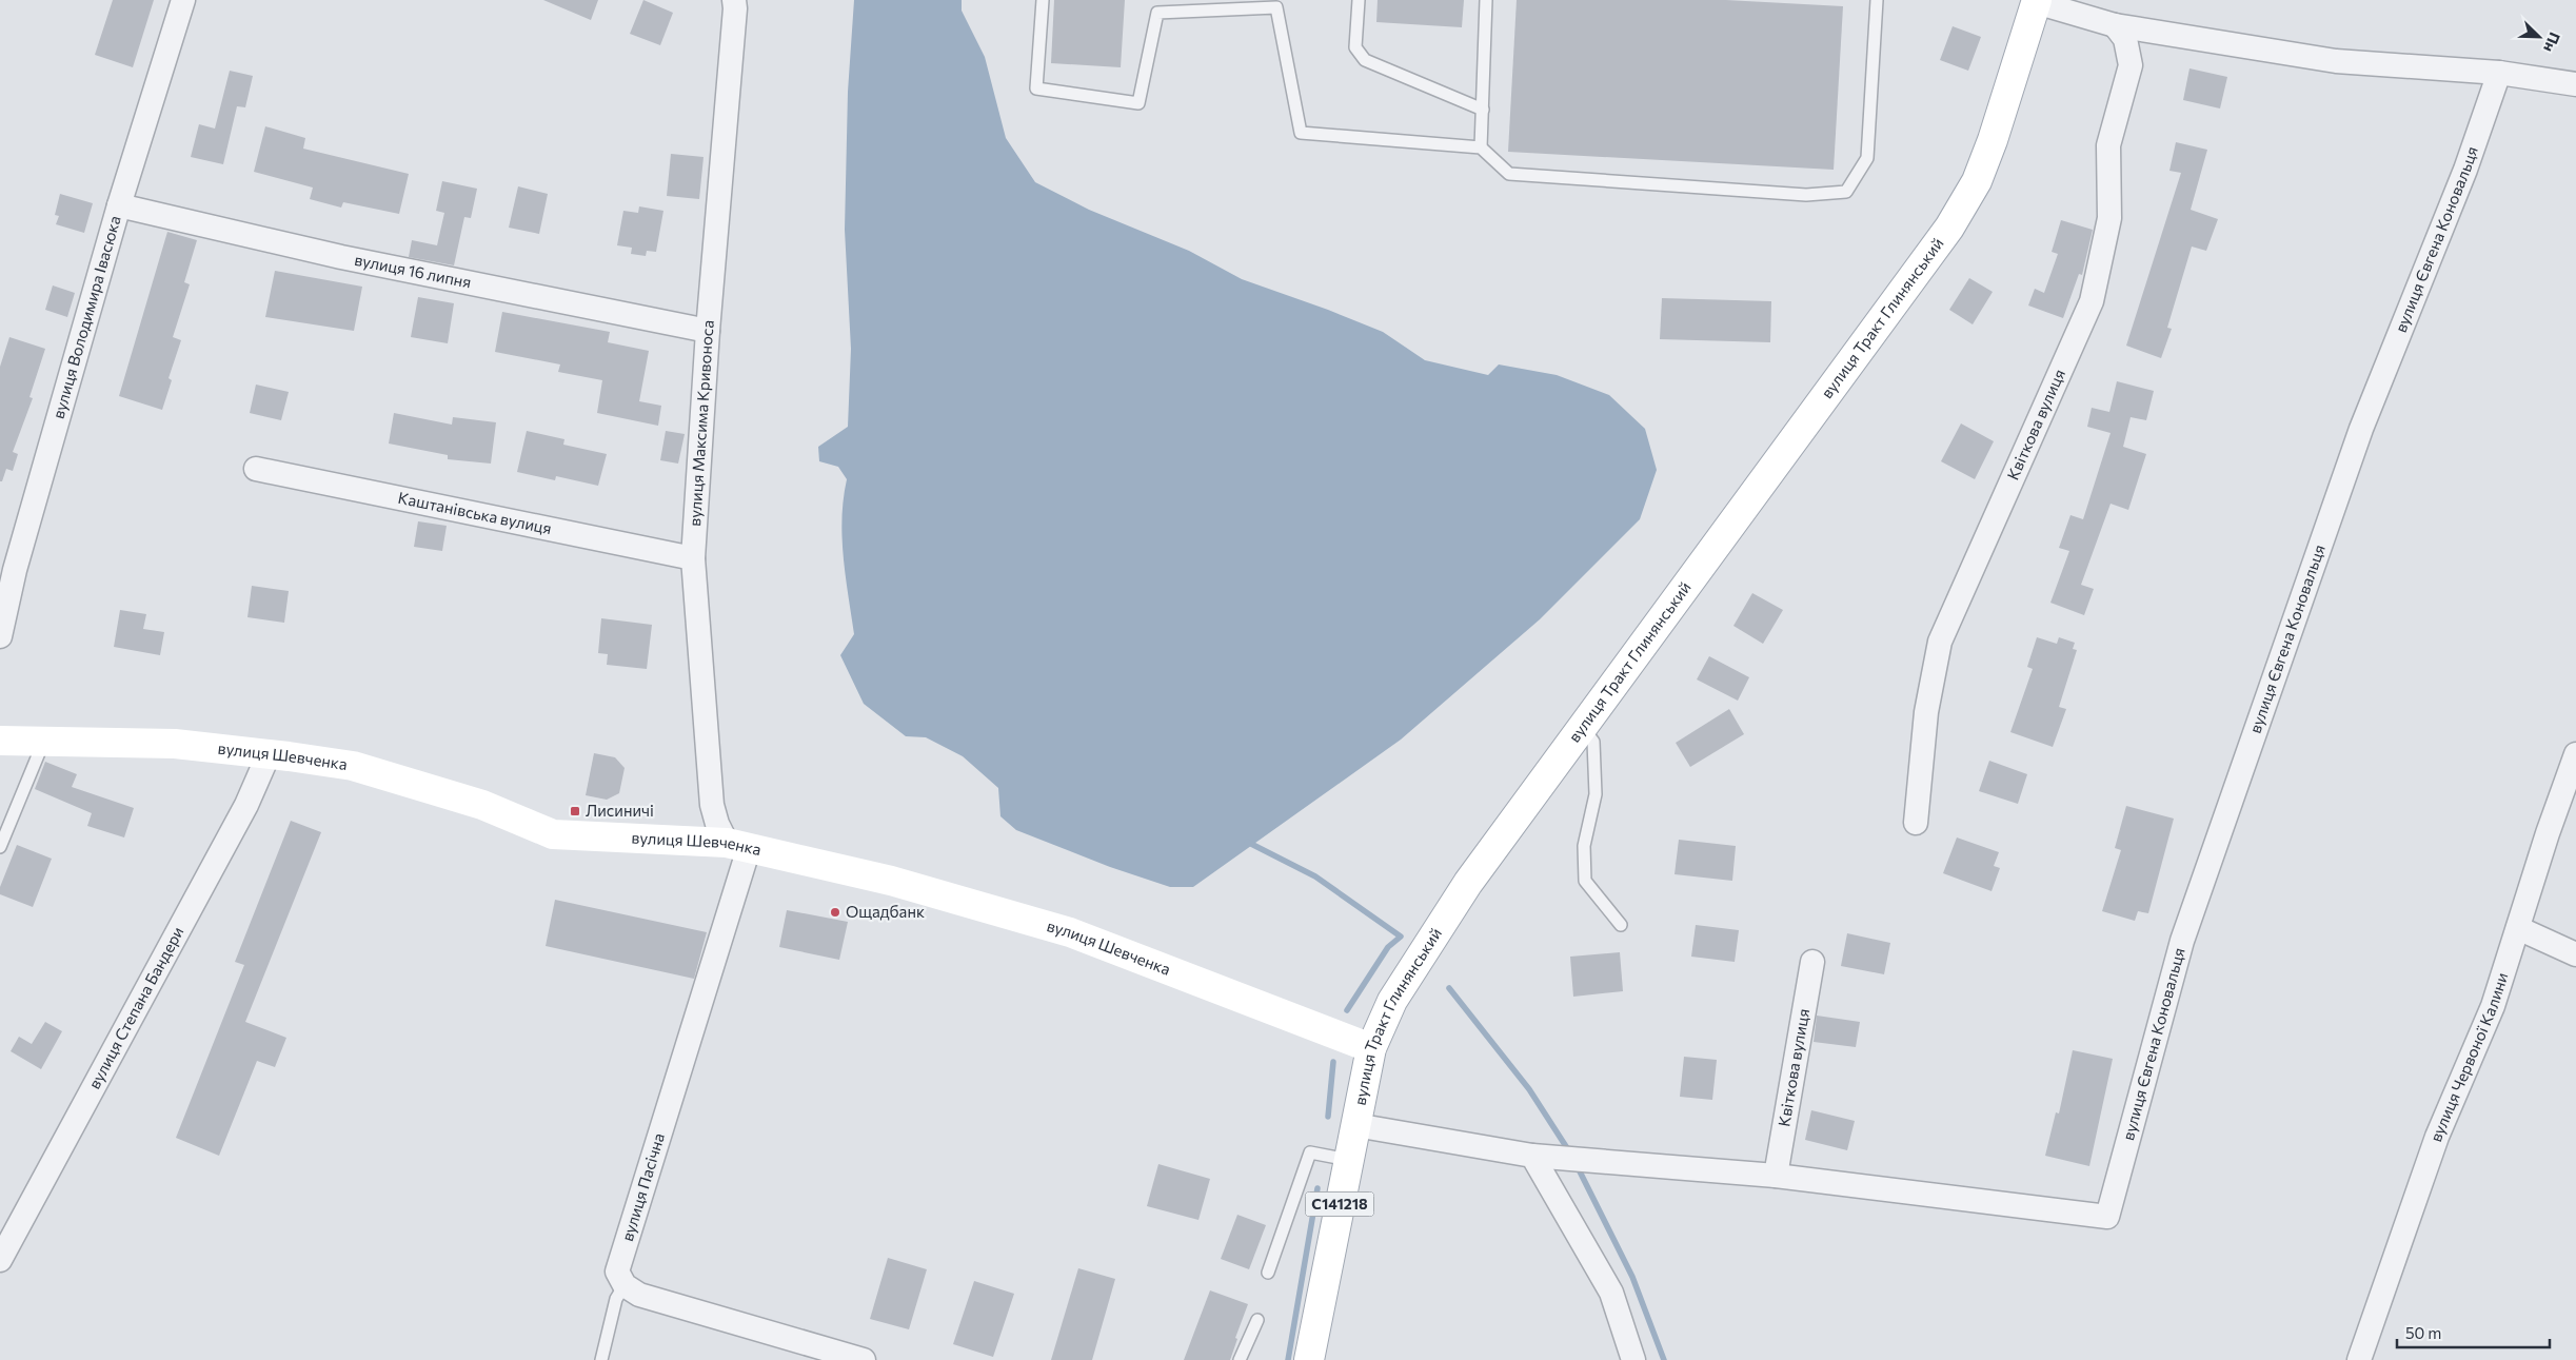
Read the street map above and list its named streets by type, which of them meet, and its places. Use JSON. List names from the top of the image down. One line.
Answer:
{"streets":{"main road":["вулиця Тракт Глинянський","вулиця Шевченка","С141218"],"street":["вулиця Євгена Коновальця","вулиця 16 липня","вулиця Володимира Івасюка","вулиця Максима Кривоноса","Квіткова вулиця","Каштанівська вулиця","вулиця Степана Бандери","вулиця Червоної Калини","вулиця Пасічна"]},"crossings":[["вулиця Євгена Коновальця","Квіткова вулиця"],["вулиця 16 липня","вулиця Володимира Івасюка"],["вулиця 16 липня","вулиця Максима Кривоноса"],["вулиця Тракт Глинянський","вулиця Шевченка"],["вулиця Максима Кривоноса","Каштанівська вулиця"],["вулиця Максима Кривоноса","вулиця Шевченка"],["вулиця Максима Кривоноса","вулиця Пасічна"],["вулиця Шевченка","вулиця Степана Бандери"],["вулиця Шевченка","вулиця Пасічна"]],"places":{"transit":["Лисиничі"],"other":["Ощадбанк"]},"scale_bar":"50 m","north":"bottom right"}
